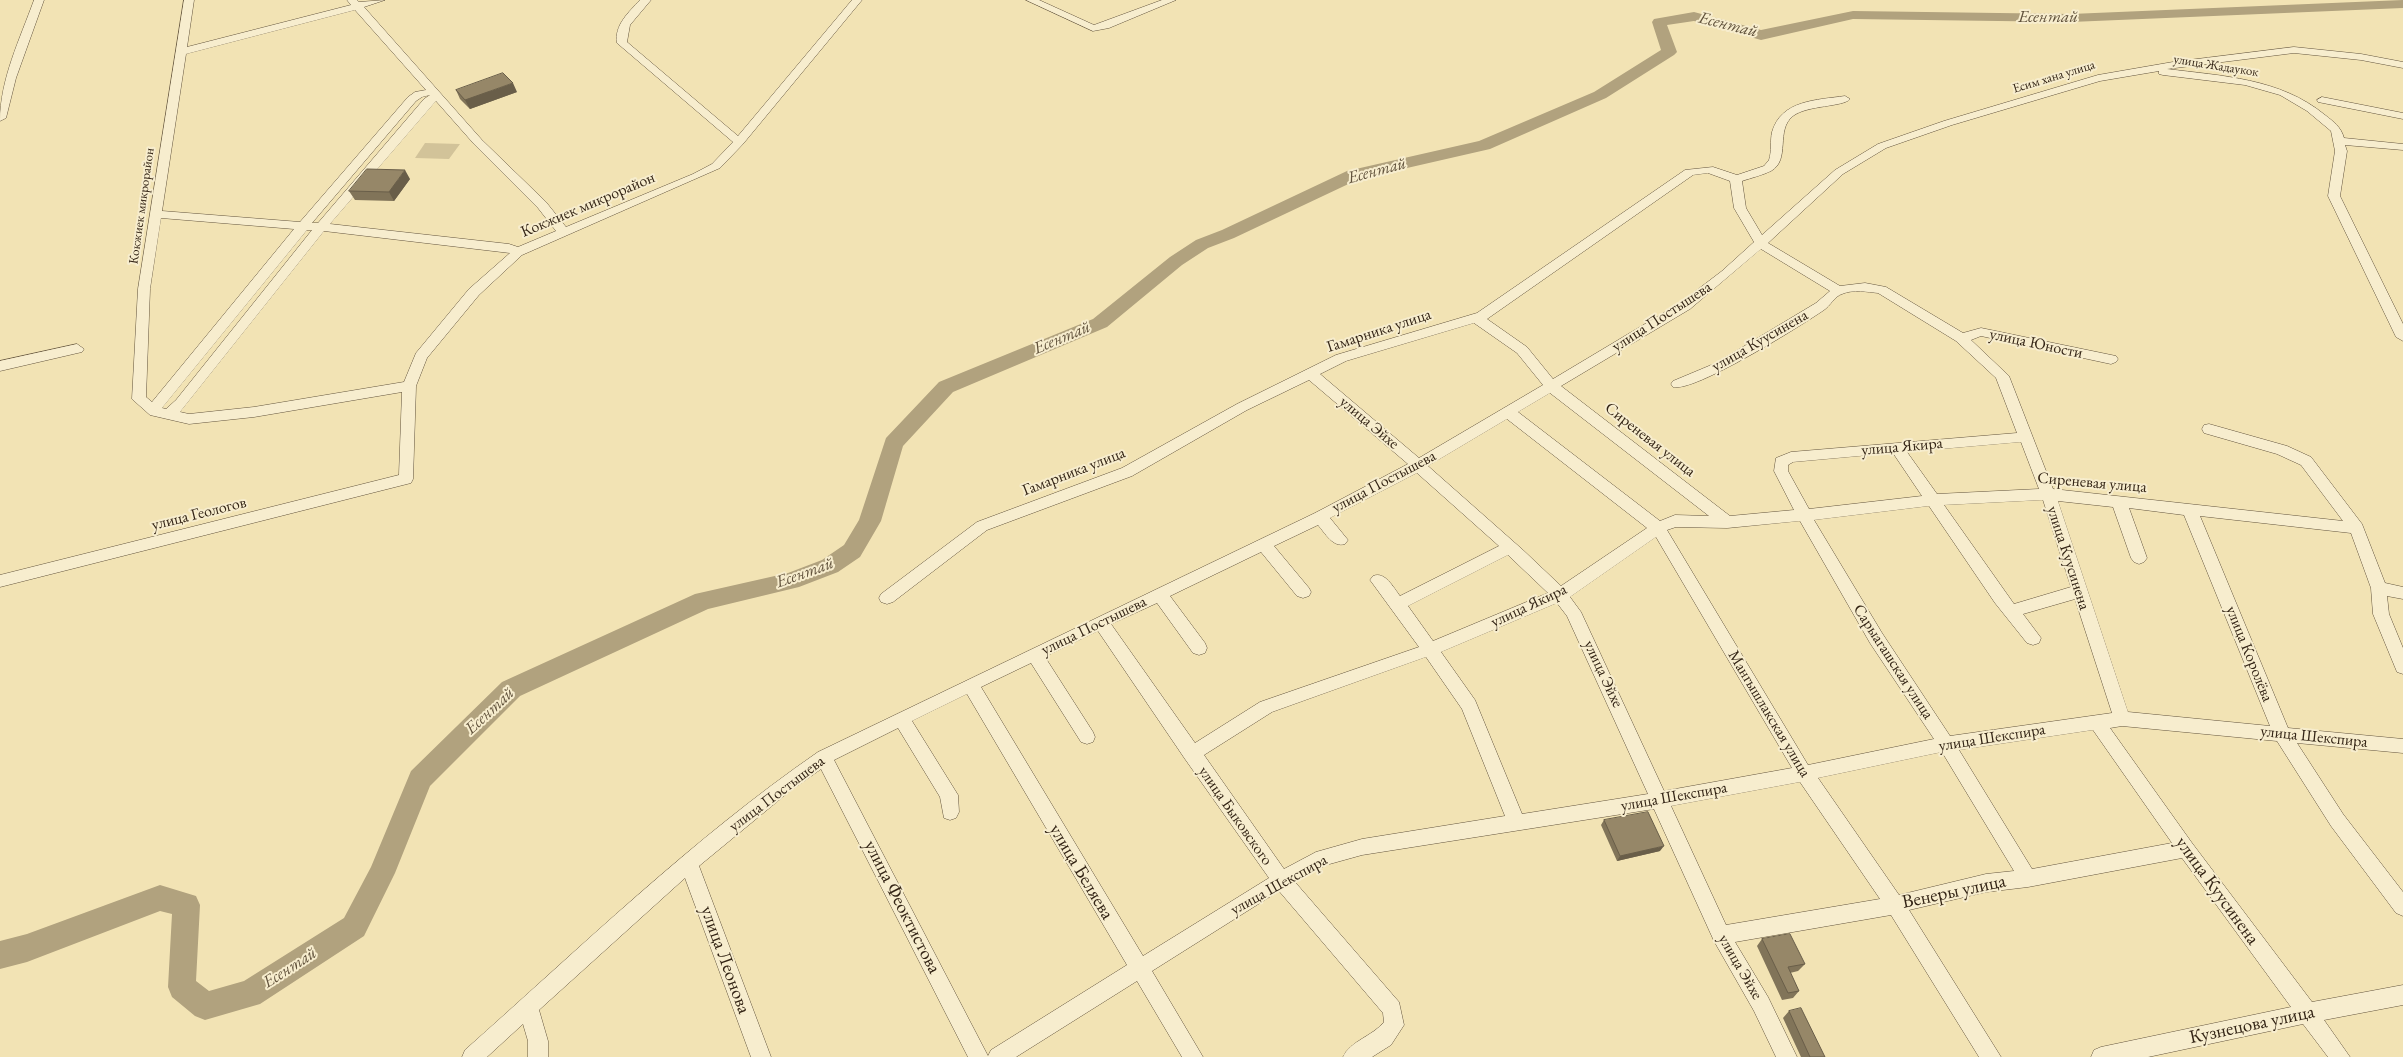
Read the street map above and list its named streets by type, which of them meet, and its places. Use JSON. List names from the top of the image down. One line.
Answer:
{"streets":{"street":["улица Жадаукок","Есим хана улица","Кокжиек микрорайон","улица Постышева","Гамарника улица","улица Куусинена","улица Юности","улица Эйхе","Сиреневая улица","улица Якира","улица Геологов","улица Королёва","Сарыагашская улица","Мангышлакская улица","улица Шекспира","улица Быковского","улица Беляева","Венеры улица","улица Феоктистова","улица Леонова","Кузнецова улица"]},"crossings":[["улица Жадаукок","Есим хана улица"],["Есим хана улица","улица Постышева"],["Кокжиек микрорайон","улица Геологов"],["улица Постышева","улица Эйхе"],["улица Постышева","Сиреневая улица"],["улица Постышева","Мангышлакская улица"],["улица Постышева","улица Быковского"],["улица Постышева","улица Беляева"],["улица Постышева","улица Феоктистова"],["улица Постышева","улица Леонова"],["Гамарника улица","улица Эйхе"],["Гамарника улица","Сиреневая улица"],["улица Куусинена","улица Юности"],["улица Куусинена","Сиреневая улица"],["улица Куусинена","улица Якира"],["улица Куусинена","улица Шекспира"],["улица Куусинена","Венеры улица"],["улица Куусинена","Кузнецова улица"],["улица Эйхе","улица Якира"],["улица Эйхе","улица Шекспира"],["улица Эйхе","Венеры улица"],["Сиреневая улица","улица Якира"],["Сиреневая улица","улица Королёва"],["Сиреневая улица","Сарыагашская улица"],["Сиреневая улица","Мангышлакская улица"],["улица Якира","Сарыагашская улица"],["улица Якира","Мангышлакская улица"],["улица Якира","улица Быковского"],["улица Королёва","улица Шекспира"],["Сарыагашская улица","улица Шекспира"],["Сарыагашская улица","Венеры улица"],["Мангышлакская улица","улица Шекспира"],["Мангышлакская улица","Венеры улица"],["улица Шекспира","улица Быковского"],["улица Шекспира","улица Беляева"]],"water":["Есентай"]}
